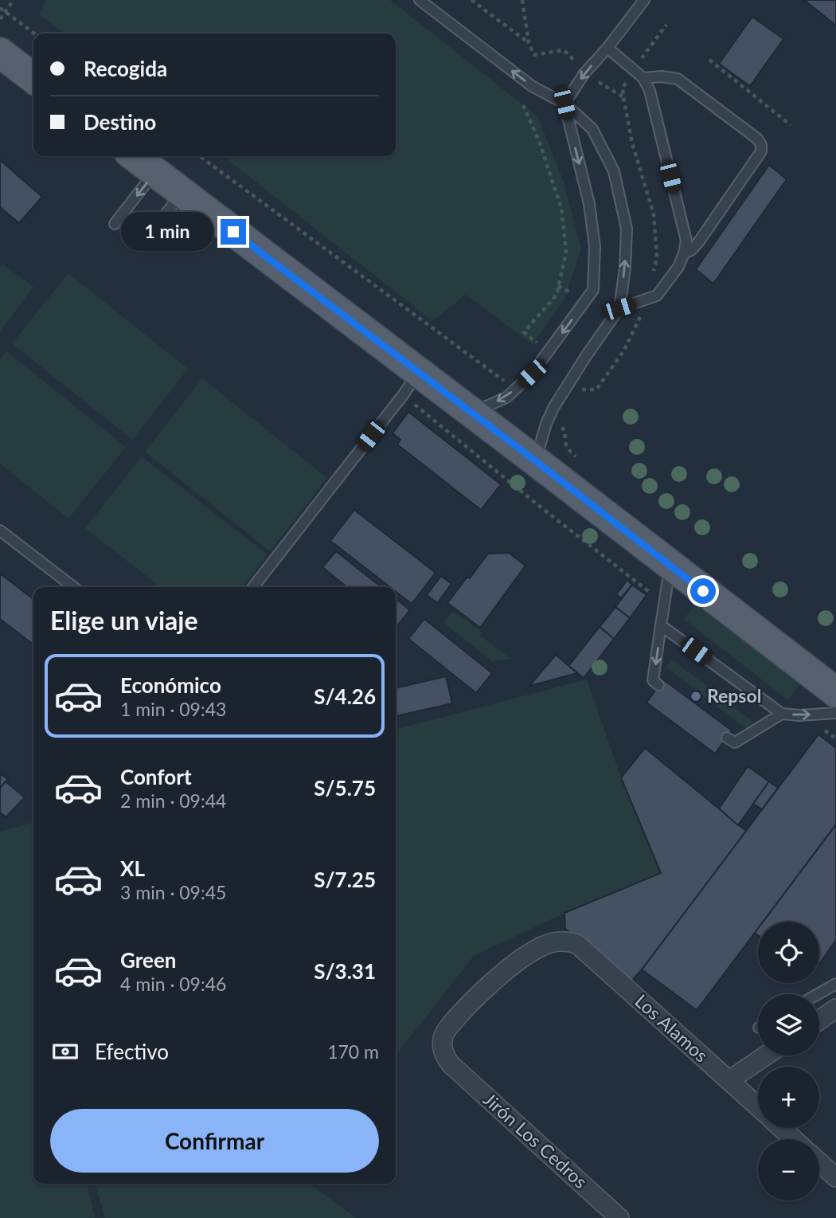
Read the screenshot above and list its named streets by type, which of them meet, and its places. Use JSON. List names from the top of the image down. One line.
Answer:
{"streets":{"street":["Los Alamos","Jirón Los Cedros"]},"crossings":[["Los Alamos","Jirón Los Cedros"]],"places":["Repsol"],"page":{"banner":["Recogida","Destino"],"bubble":"1 min","heading":"Elige un viaje","list":[{"name":"Económico","note":"1 min · 09:43","value":"S/4.26"},{"name":"Confort","note":"2 min · 09:44","value":"S/5.75"},{"name":"XL","note":"3 min · 09:45","value":"S/7.25"},{"name":"Green","note":"4 min · 09:46","value":"S/3.31"}],"map_buttons":["+","−"],"pay":["Efectivo","170 m"],"buttons":"Confirmar"}}
